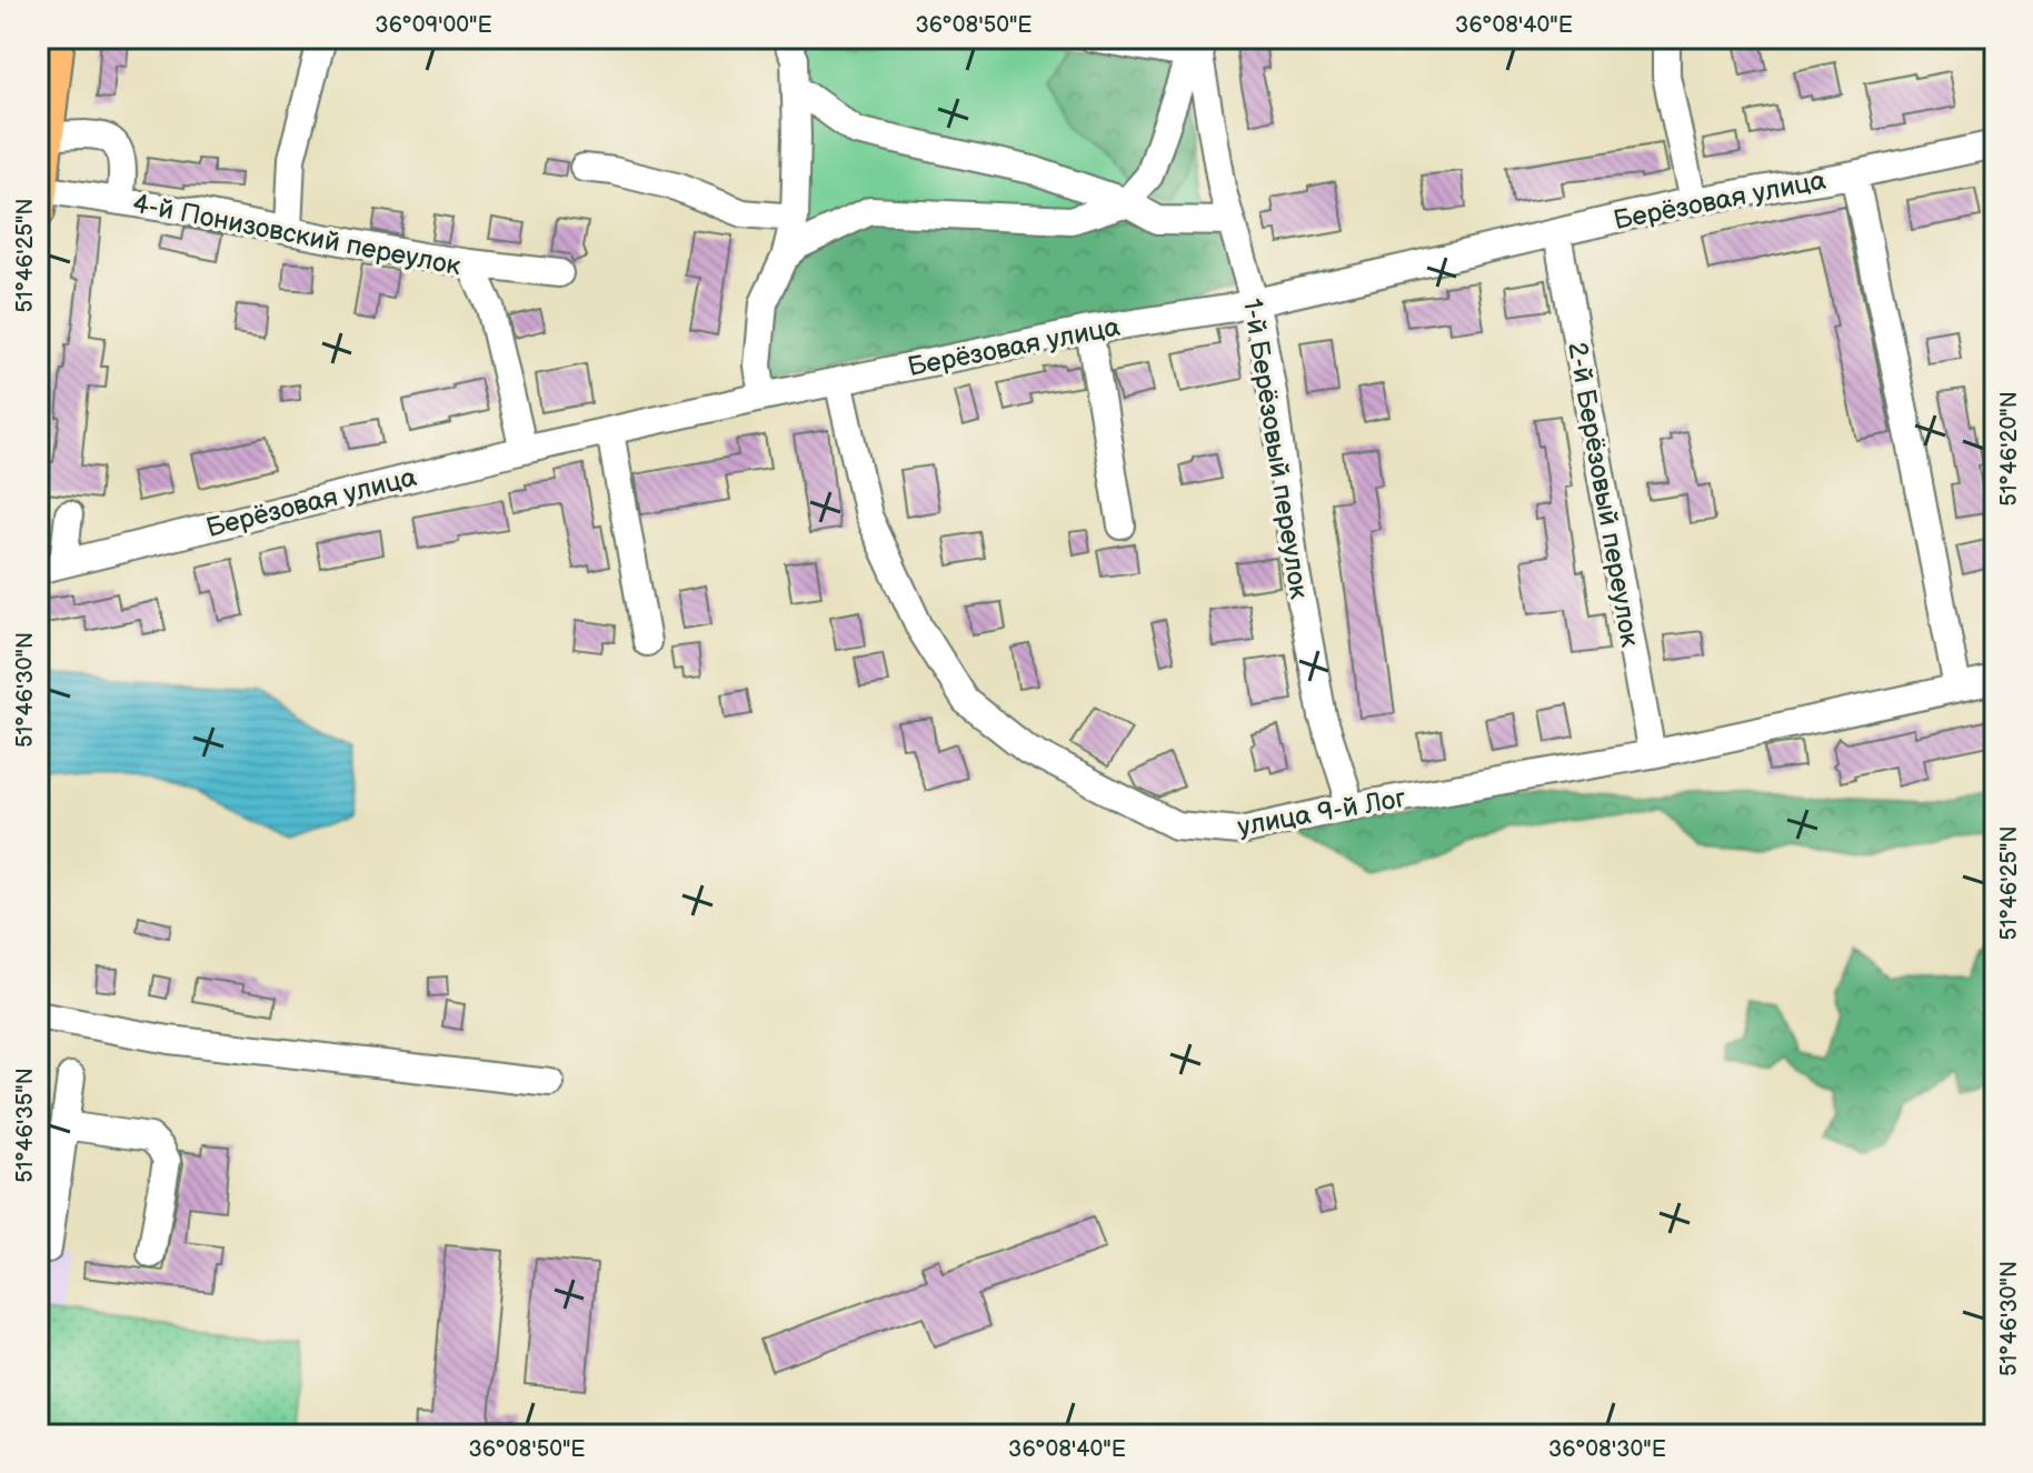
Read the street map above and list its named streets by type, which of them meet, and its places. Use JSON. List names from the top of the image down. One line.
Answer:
{"streets":{"street":["Берёзовая улица","4-й Понизовский переулок","1-й Берёзовый переулок","2-й Берёзовый переулок","улица 9-й Лог"]},"crossings":[["Берёзовая улица","4-й Понизовский переулок"],["Берёзовая улица","1-й Берёзовый переулок"],["Берёзовая улица","2-й Берёзовый переулок"],["Берёзовая улица","улица 9-й Лог"],["1-й Берёзовый переулок","улица 9-й Лог"],["2-й Берёзовый переулок","улица 9-й Лог"]],"coordinates":["36°09'00\"E","36°08'50\"E","36°08'40\"E","51°46'25\"N","51°46'20\"N","51°46'30\"N","51°46'35\"N","36°08'30\"E"]}
